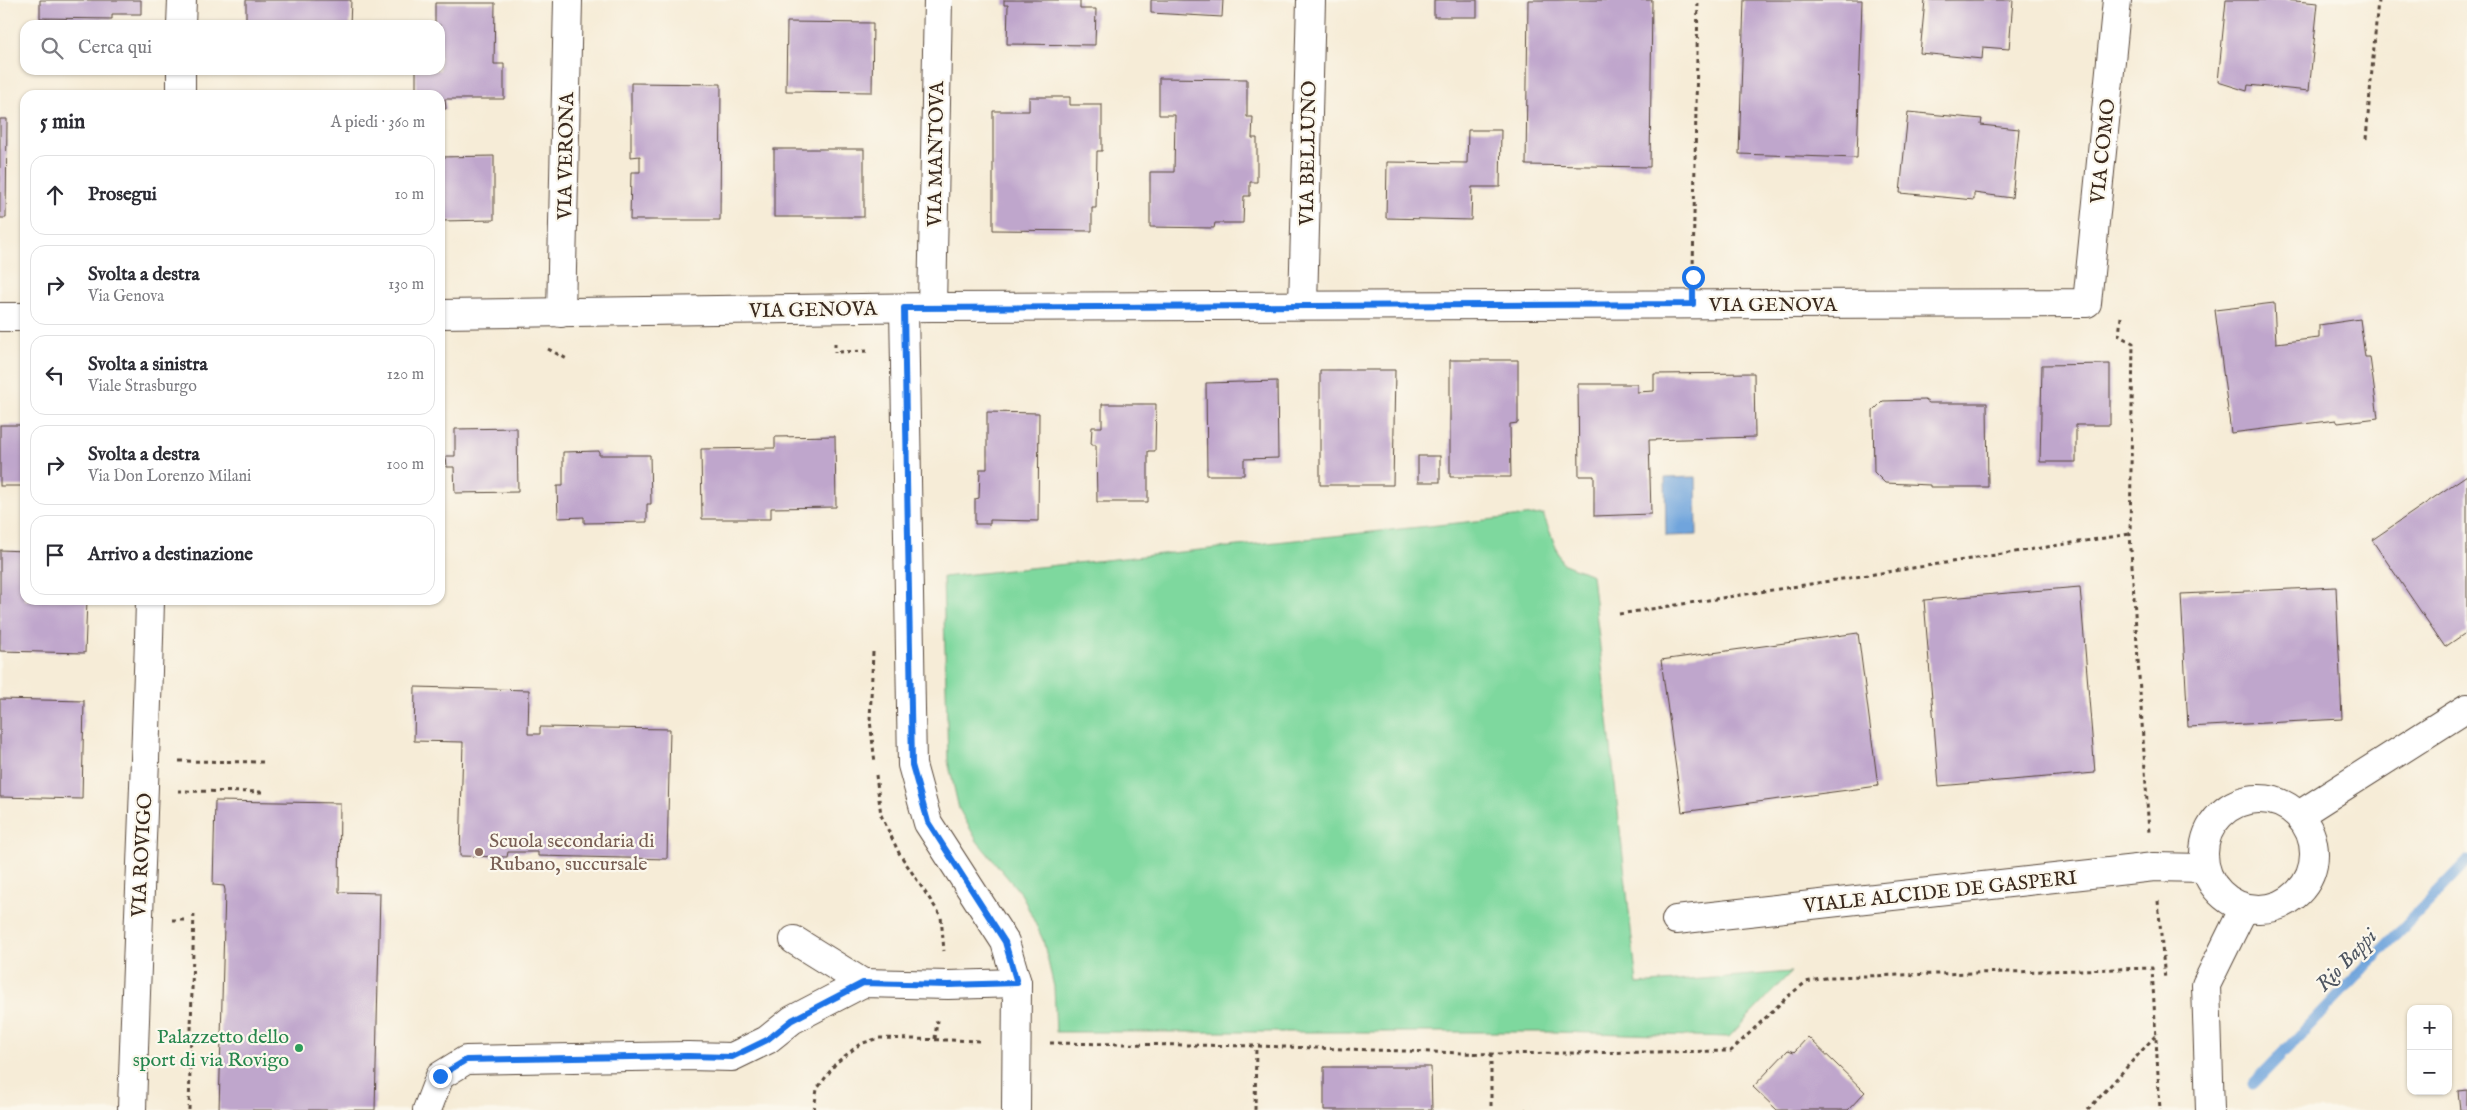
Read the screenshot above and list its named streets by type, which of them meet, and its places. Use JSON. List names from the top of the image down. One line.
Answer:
{"streets":{"street":["VIA COMO","VIA BELLUNO","VIA MANTOVA","VIA VERONA","VIA GENOVA","VIA ROVIGO","VIALE ALCIDE DE GASPERI"]},"crossings":[["VIA COMO","VIA GENOVA"],["VIA BELLUNO","VIA GENOVA"],["VIA MANTOVA","VIA GENOVA"],["VIA VERONA","VIA GENOVA"]],"water":["Rio Bappi"],"places":["Scuola secondaria di Rubano, succursale","Palazzetto dello sport di via Rovigo"],"page":{"search":"Cerca qui","heading":["5 min","A piedi · 360 m"],"list":[["Prosegui","10 m"],["Svolta a destra","Via Genova","130 m"],["Svolta a sinistra","Viale Strasburgo","120 m"],["Svolta a destra","Via Don Lorenzo Milani","100 m"],"Arrivo a destinazione"],"map_buttons":["+","−"]}}
